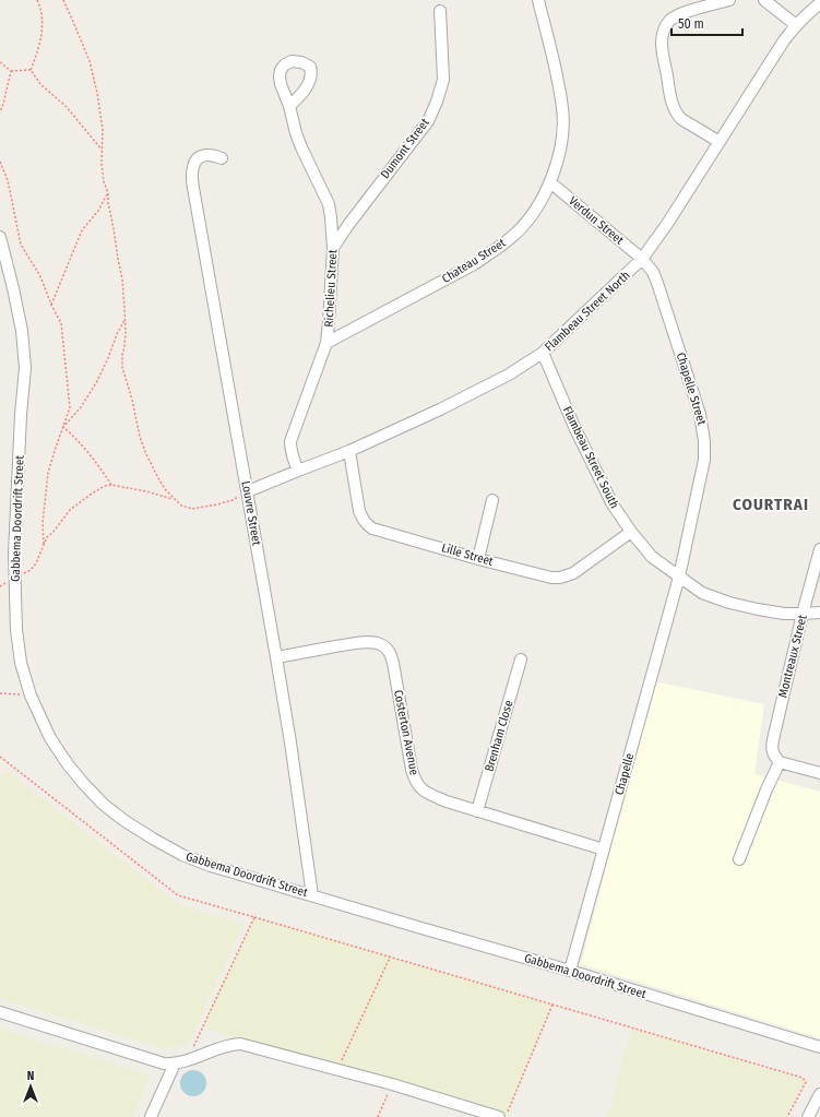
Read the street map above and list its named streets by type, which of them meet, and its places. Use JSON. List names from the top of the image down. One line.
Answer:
{"streets":{"street":["Dumont Street","Verdun Street","Chateau Street","Richelieu Street","Flambeau Street North","Chapelle Street","Flambeau Street South","Louvre Street","Gabbema Doordrift Street","Lille Street","Montreaux Street","Costerton Avenue","Brenham Close","Chapelle"]},"crossings":[["Dumont Street","Richelieu Street"],["Verdun Street","Chateau Street"],["Verdun Street","Flambeau Street North"],["Verdun Street","Chapelle Street"],["Chateau Street","Richelieu Street"],["Richelieu Street","Flambeau Street North"],["Flambeau Street North","Chapelle Street"],["Flambeau Street North","Flambeau Street South"],["Flambeau Street North","Louvre Street"],["Flambeau Street North","Lille Street"],["Chapelle Street","Flambeau Street South"],["Chapelle Street","Chapelle"],["Flambeau Street South","Lille Street"],["Flambeau Street South","Montreaux Street"],["Flambeau Street South","Chapelle"],["Louvre Street","Gabbema Doordrift Street"],["Louvre Street","Costerton Avenue"],["Gabbema Doordrift Street","Chapelle"],["Costerton Avenue","Brenham Close"],["Costerton Avenue","Chapelle"]],"districts":["COURTRAI"],"scale_bar":"50 m","north":"top"}
